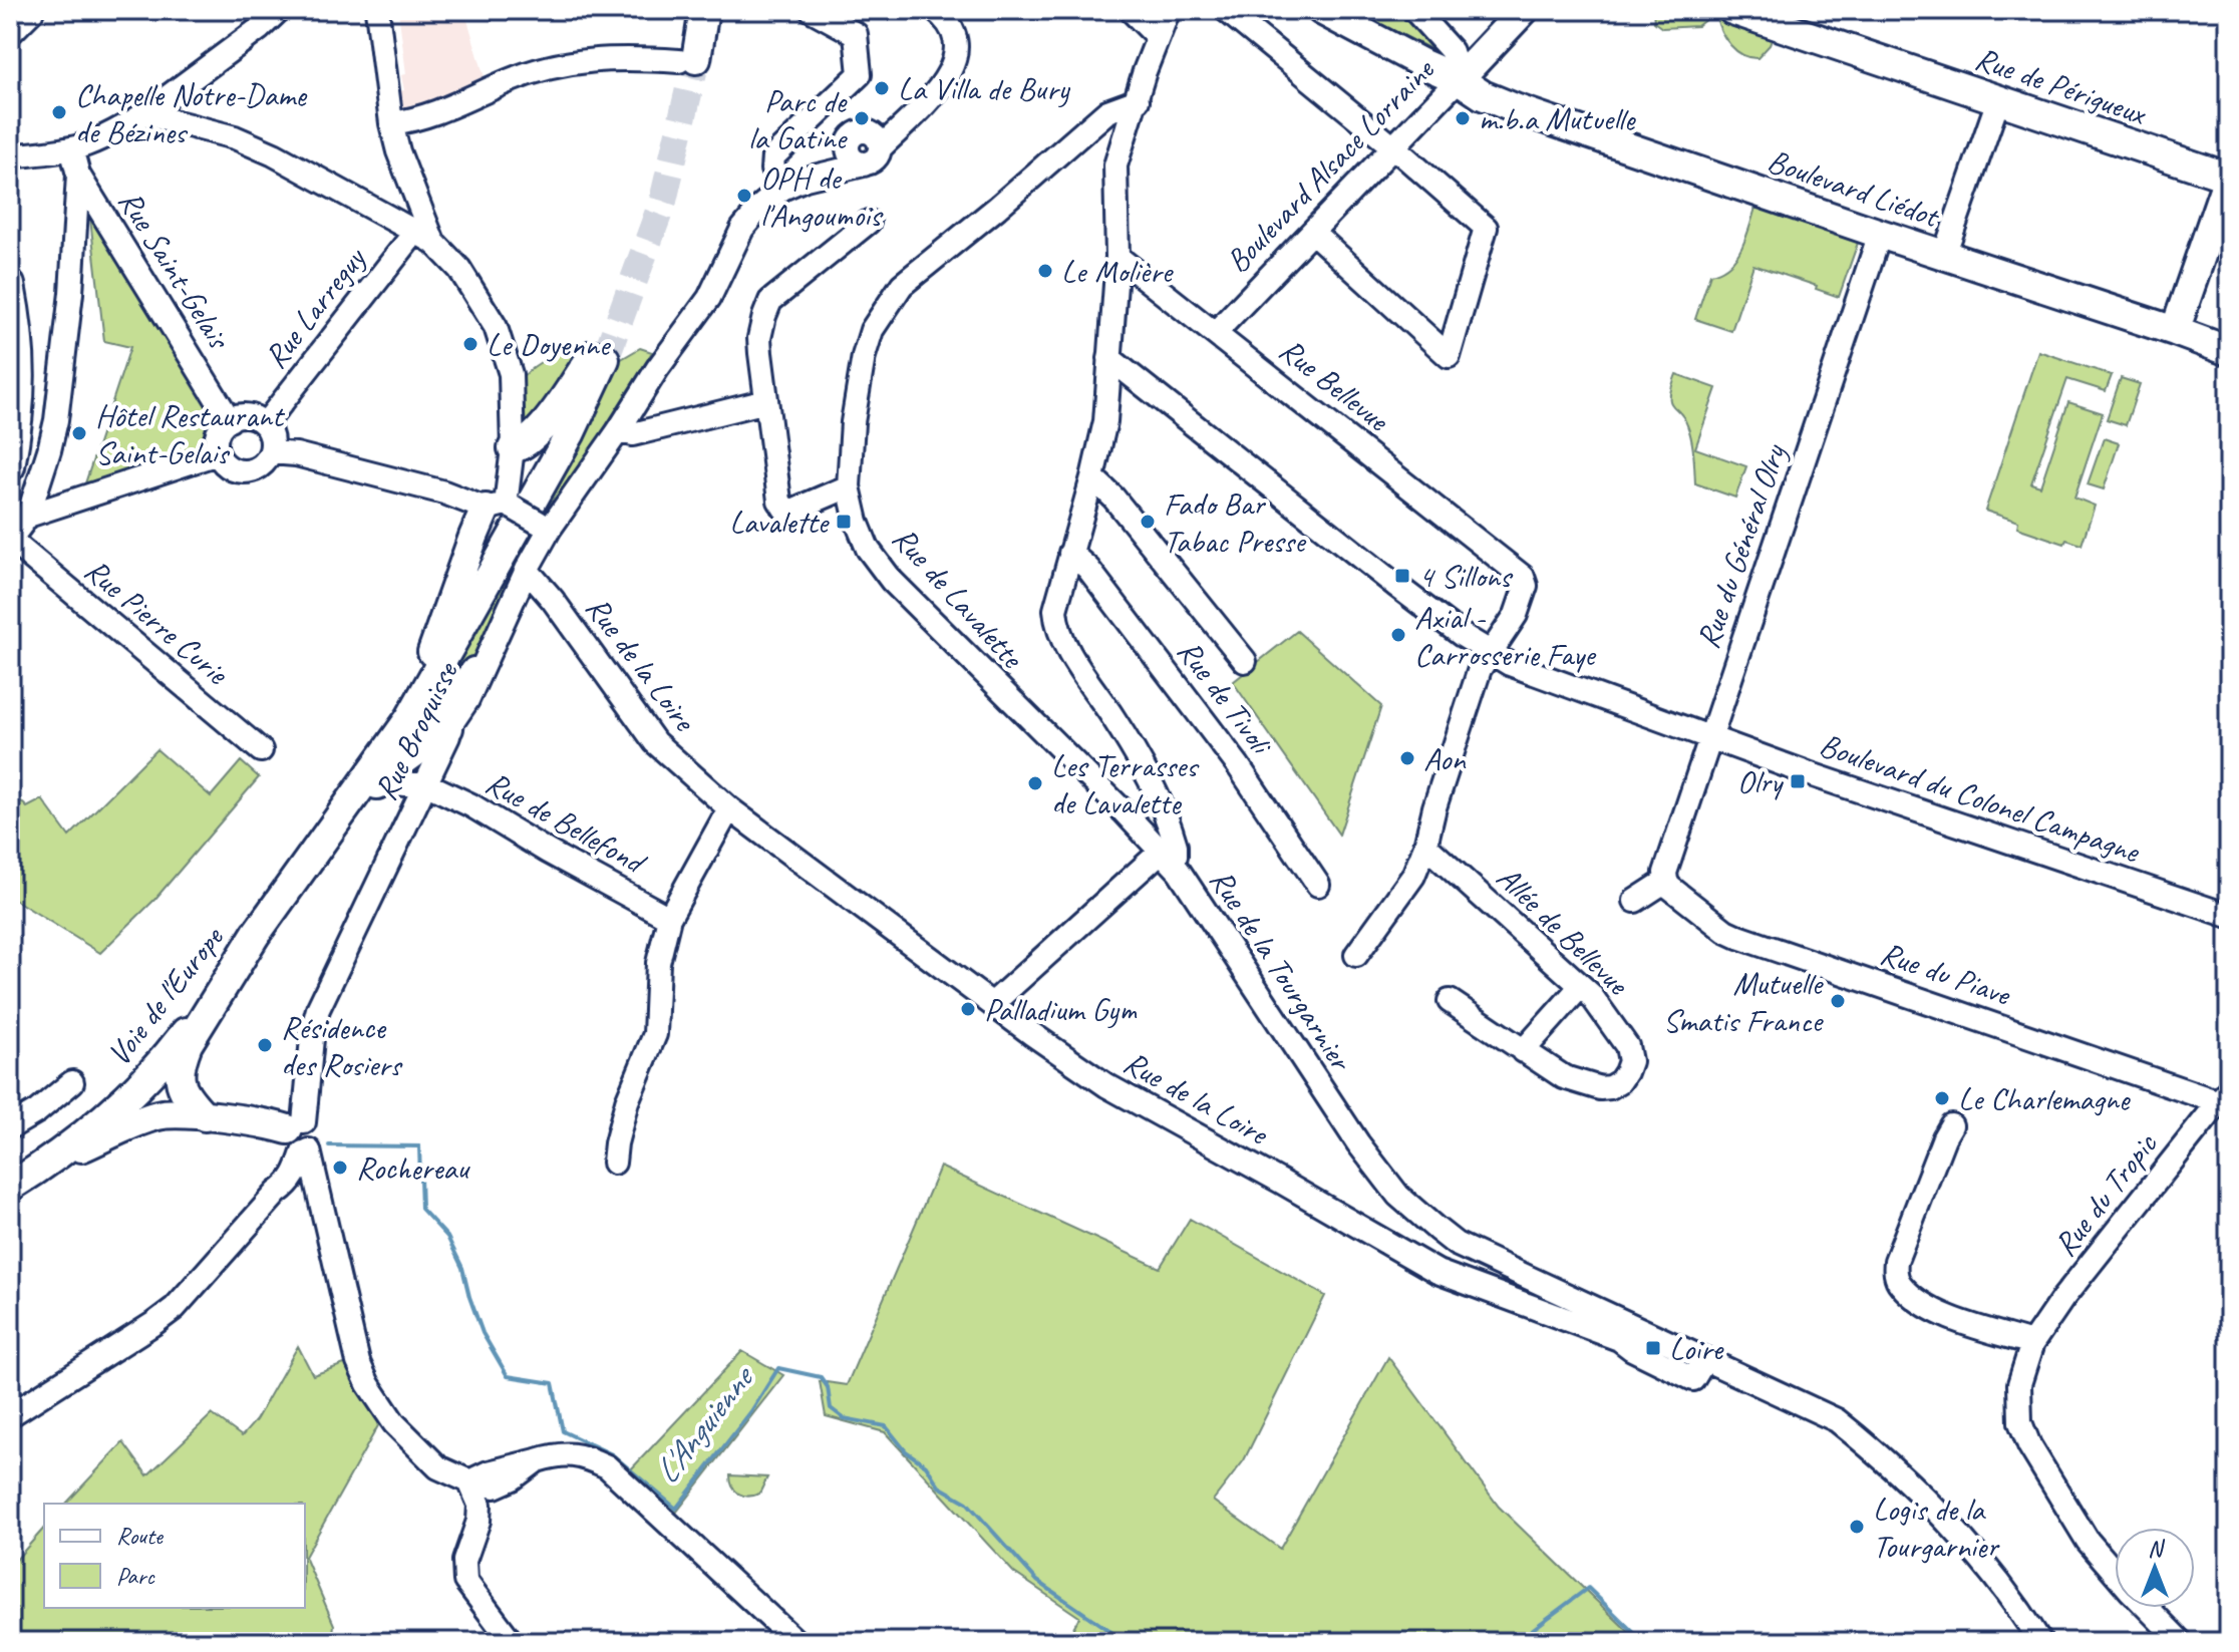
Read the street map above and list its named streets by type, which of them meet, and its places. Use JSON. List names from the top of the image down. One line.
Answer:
{"streets":{"main road":["Rue de Périgueux","Boulevard Alsace Lorraine","Boulevard Liédot","Voie de l'Europe"],"street":["Rue Saint-Gelais","Rue Larreguy","Rue Bellevue","Rue du Général Olry","Rue de Lavalette","Rue Pierre Curie","Rue de la Loire","Rue de Tivoli","Rue Broquisse","Boulevard du Colonel Campagne","Rue de Bellefond","Allée de Bellevue","Rue de la Tourgarnier","Rue du Piave","Rue du Tropic"]},"crossings":[["Boulevard Alsace Lorraine","Boulevard Liédot"],["Boulevard Alsace Lorraine","Rue Bellevue"],["Boulevard Liédot","Rue du Général Olry"],["Rue Saint-Gelais","Rue Larreguy"],["Rue Bellevue","Rue de la Tourgarnier"],["Rue du Général Olry","Boulevard du Colonel Campagne"],["Rue du Général Olry","Rue du Piave"],["Rue de Lavalette","Rue de la Tourgarnier"],["Rue de la Loire","Rue Broquisse"],["Rue de la Loire","Rue de la Tourgarnier"],["Rue de Tivoli","Rue de la Tourgarnier"],["Rue Broquisse","Rue de Bellefond"],["Boulevard du Colonel Campagne","Rue de la Tourgarnier"],["Rue du Piave","Rue du Tropic"]],"water":["L'Anguienne"],"places":{"other":["La Villa de Bury","Chapelle Notre-Dame de Bézines","Parc de la Gatine","m.b.a Mutuelle","OPH de l'Angoumois","Le Molière","Le Doyenne","Hôtel Restaurant Saint-Gelais","Fado Bar Tabac Presse","Axial - Carrosserie Faye","Aon","Les Terrasses de Lavalette","Mutuelle Smatis France","Palladium Gym","Résidence des Rosiers","Le Charlemagne","Rochereau","Logis de la Tourgarnier"],"transit":["Lavalette","4 Sillons","Olry","Loire"]},"legend":["Route","Parc"],"north":"top"}
